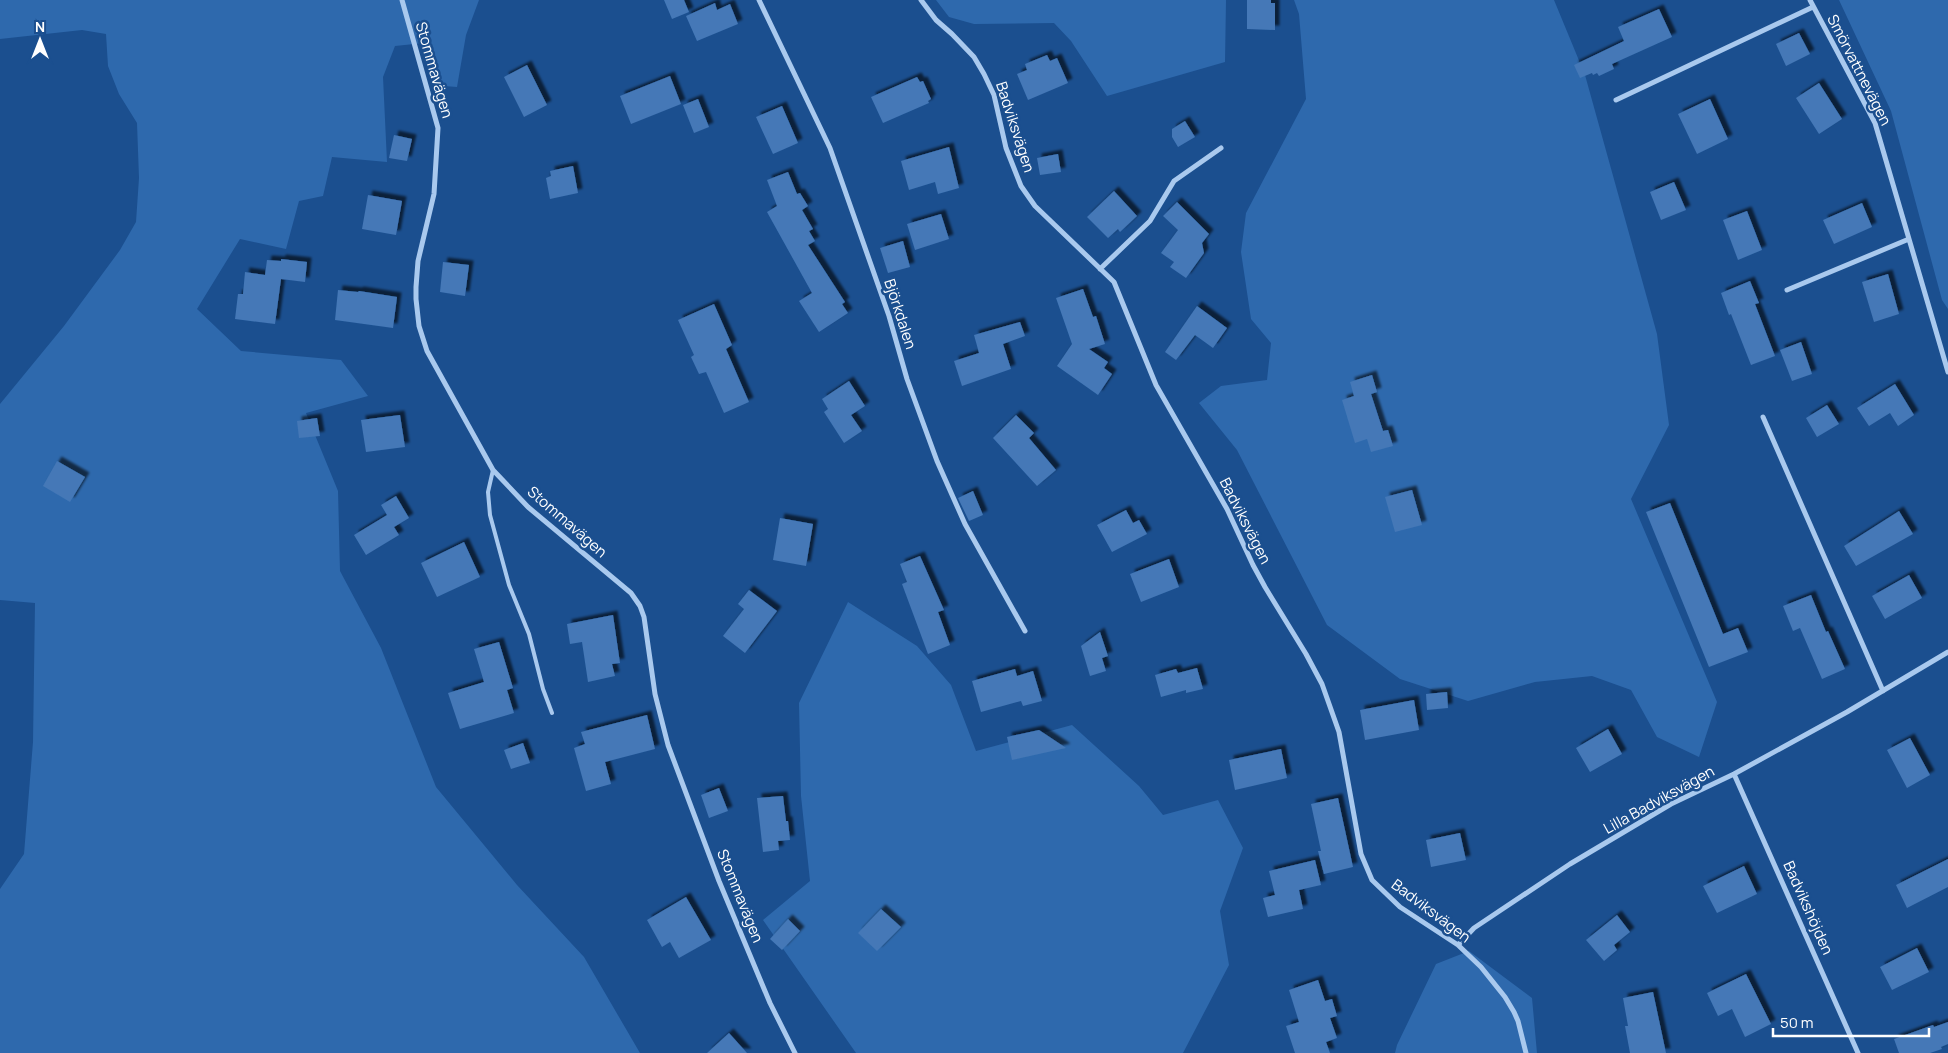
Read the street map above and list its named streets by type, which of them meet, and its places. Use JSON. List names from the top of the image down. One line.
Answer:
{"streets":{"street":["Stommavägen","Smörvattnevägen","Badviksvägen","Björkdalen","Lilla Badviksvägen","Badvikshöjden"]},"crossings":[["Badviksvägen","Lilla Badviksvägen"],["Lilla Badviksvägen","Badvikshöjden"]],"scale_bar":"50 m","north":"top"}
